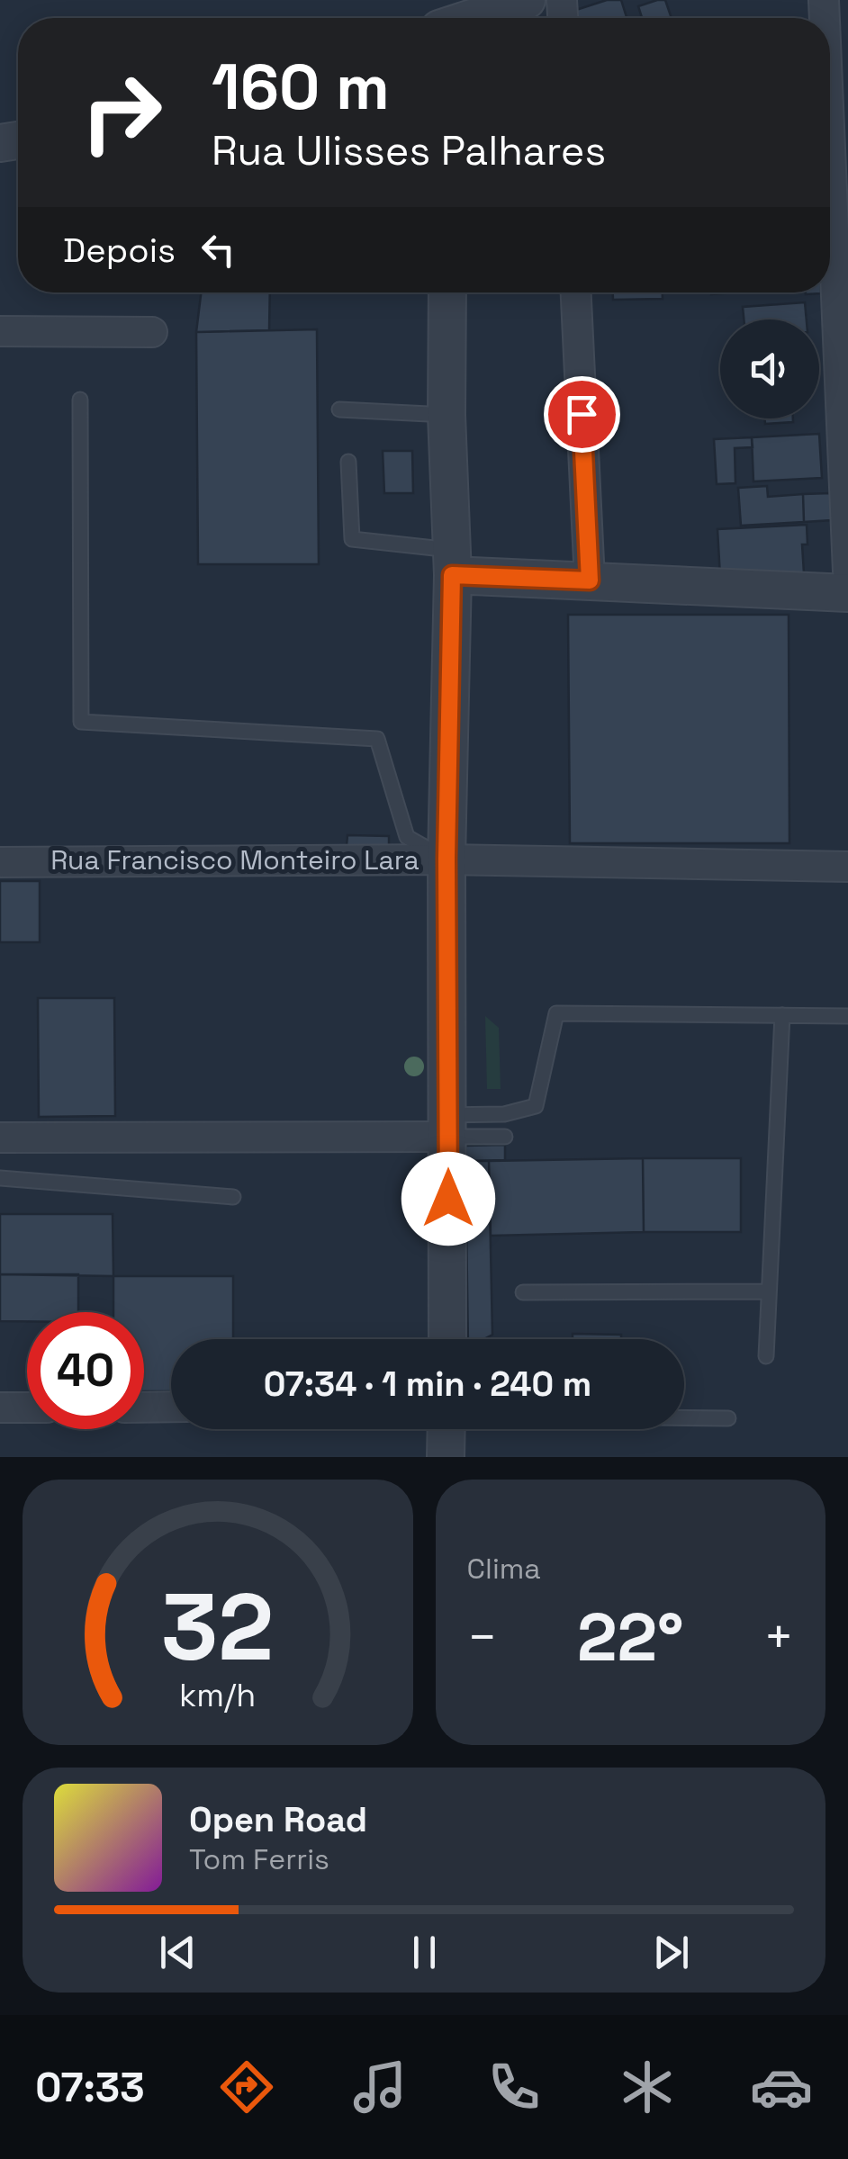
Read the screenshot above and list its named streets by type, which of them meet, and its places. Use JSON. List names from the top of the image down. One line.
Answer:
{"streets":{"street":["Rua Francisco Monteiro Lara"]},"page":{"turn":["160 m","Rua Ulisses Palhares"],"then":"Depois","limit":"40","trip":"07:34 · 1 min · 240 m","tile":"Clima","heat":["−","22°","+"],"song":["Open Road","Tom Ferris"],"tabs":"07:33","gauge":["32","km/h"]}}
